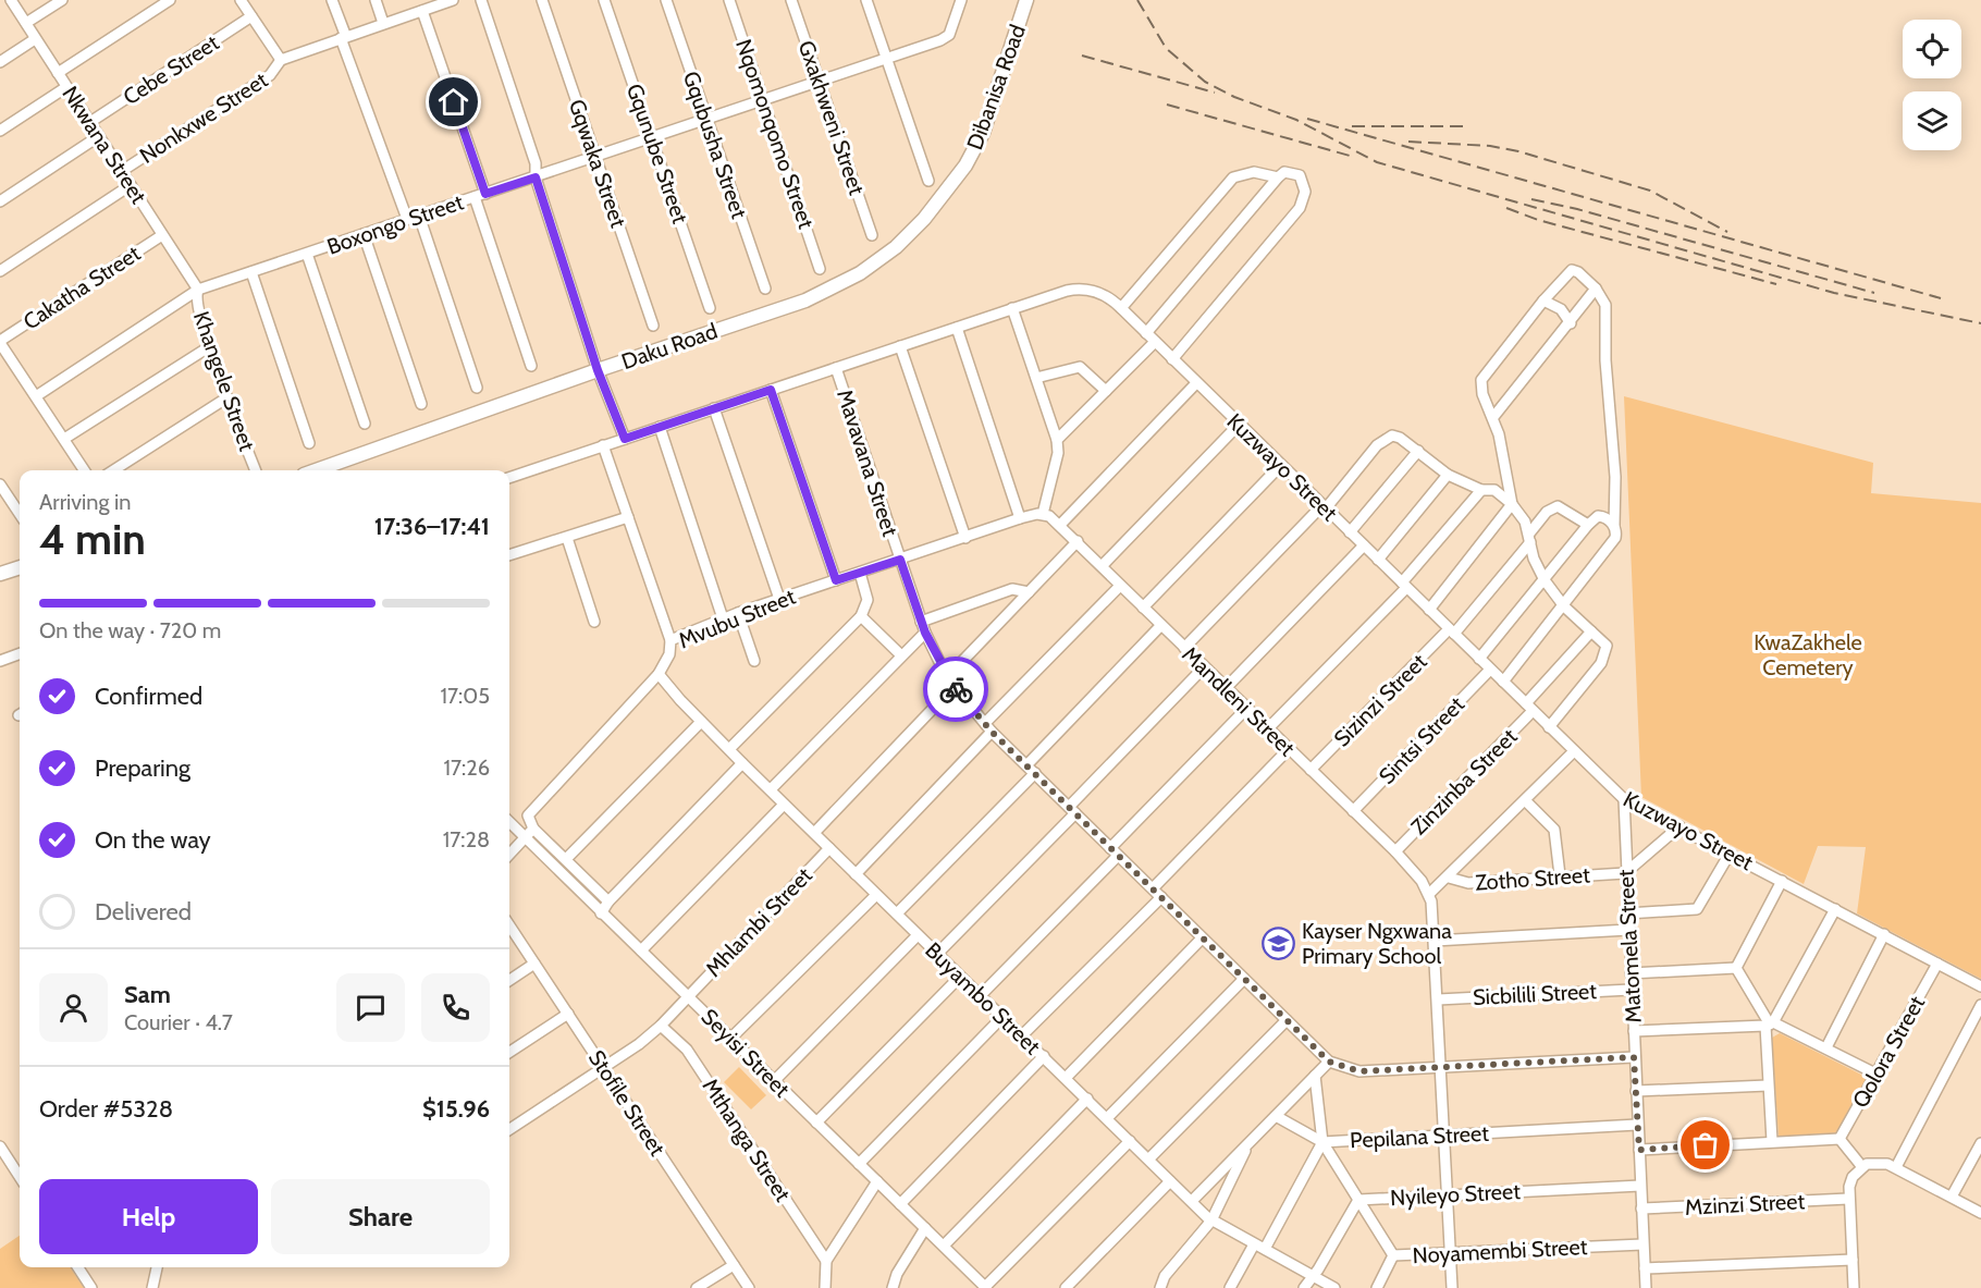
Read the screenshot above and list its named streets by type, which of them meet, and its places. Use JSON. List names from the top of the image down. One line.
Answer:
{"streets":{"main road":["Dibanisa Road","Daku Road"],"street":["Cebe Street","Nonkxwe Street","Gxakhweni Street","Nqomonqomo Street","Nkwana Street","Gqubusha Street","Gqunube Street","Gqwaka Street","Boxongo Street","Cakatha Street","Khangele Street","Mavavana Street","Kuzwayo Street","Mvubu Street","Sizinzi Street","Mandleni Street","Sintsi Street","Zinzinba Street","Zotho Street","Mhlambi Street","Matomela Street","Sicbilili Street","Buyambo Street","Qolora Street","Seyisi Street","Stofile Street","Pepilana Street","Mthanga Street","Nyileyo Street","Mzinzi Street","Noyamembi Street"]},"crossings":[["Cebe Street","Nkwana Street"],["Dibanisa Road","Daku Road"],["Nonkxwe Street","Nkwana Street"],["Gxakhweni Street","Boxongo Street"],["Nqomonqomo Street","Boxongo Street"],["Nkwana Street","Boxongo Street"],["Nkwana Street","Cakatha Street"],["Nkwana Street","Khangele Street"],["Gqubusha Street","Boxongo Street"],["Gqunube Street","Boxongo Street"],["Gqwaka Street","Boxongo Street"],["Boxongo Street","Khangele Street"],["Mavavana Street","Kuzwayo Street"],["Mavavana Street","Mvubu Street"],["Mavavana Street","Matomela Street"],["Kuzwayo Street","Sizinzi Street"],["Kuzwayo Street","Sintsi Street"],["Kuzwayo Street","Zinzinba Street"],["Kuzwayo Street","Matomela Street"],["Kuzwayo Street","Qolora Street"],["Mvubu Street","Mandleni Street"],["Mvubu Street","Buyambo Street"],["Mvubu Street","Seyisi Street"],["Sizinzi Street","Mandleni Street"],["Mandleni Street","Sintsi Street"],["Mandleni Street","Zinzinba Street"],["Zotho Street","Matomela Street"],["Mhlambi Street","Buyambo Street"],["Mhlambi Street","Seyisi Street"],["Mhlambi Street","Stofile Street"],["Mhlambi Street","Mthanga Street"],["Matomela Street","Sicbilili Street"],["Matomela Street","Pepilana Street"],["Matomela Street","Nyileyo Street"],["Matomela Street","Mzinzi Street"],["Matomela Street","Noyamembi Street"],["Buyambo Street","Pepilana Street"],["Buyambo Street","Nyileyo Street"]],"parks":["KwaZakhele Cemetery"],"places":{"school or university":["Kayser Ngxwana Primary School"]},"page":{"heading":["4 min","Arriving in","17:36–17:41"],"panel":["Sam","Courier · 4.7","Order #5328","$15.96"],"bar":"On the way · 720 m","list":[["Confirmed","17:05"],["Preparing","17:26"],["On the way","17:28"],"Delivered"],"buttons":["Help","Share"]}}
